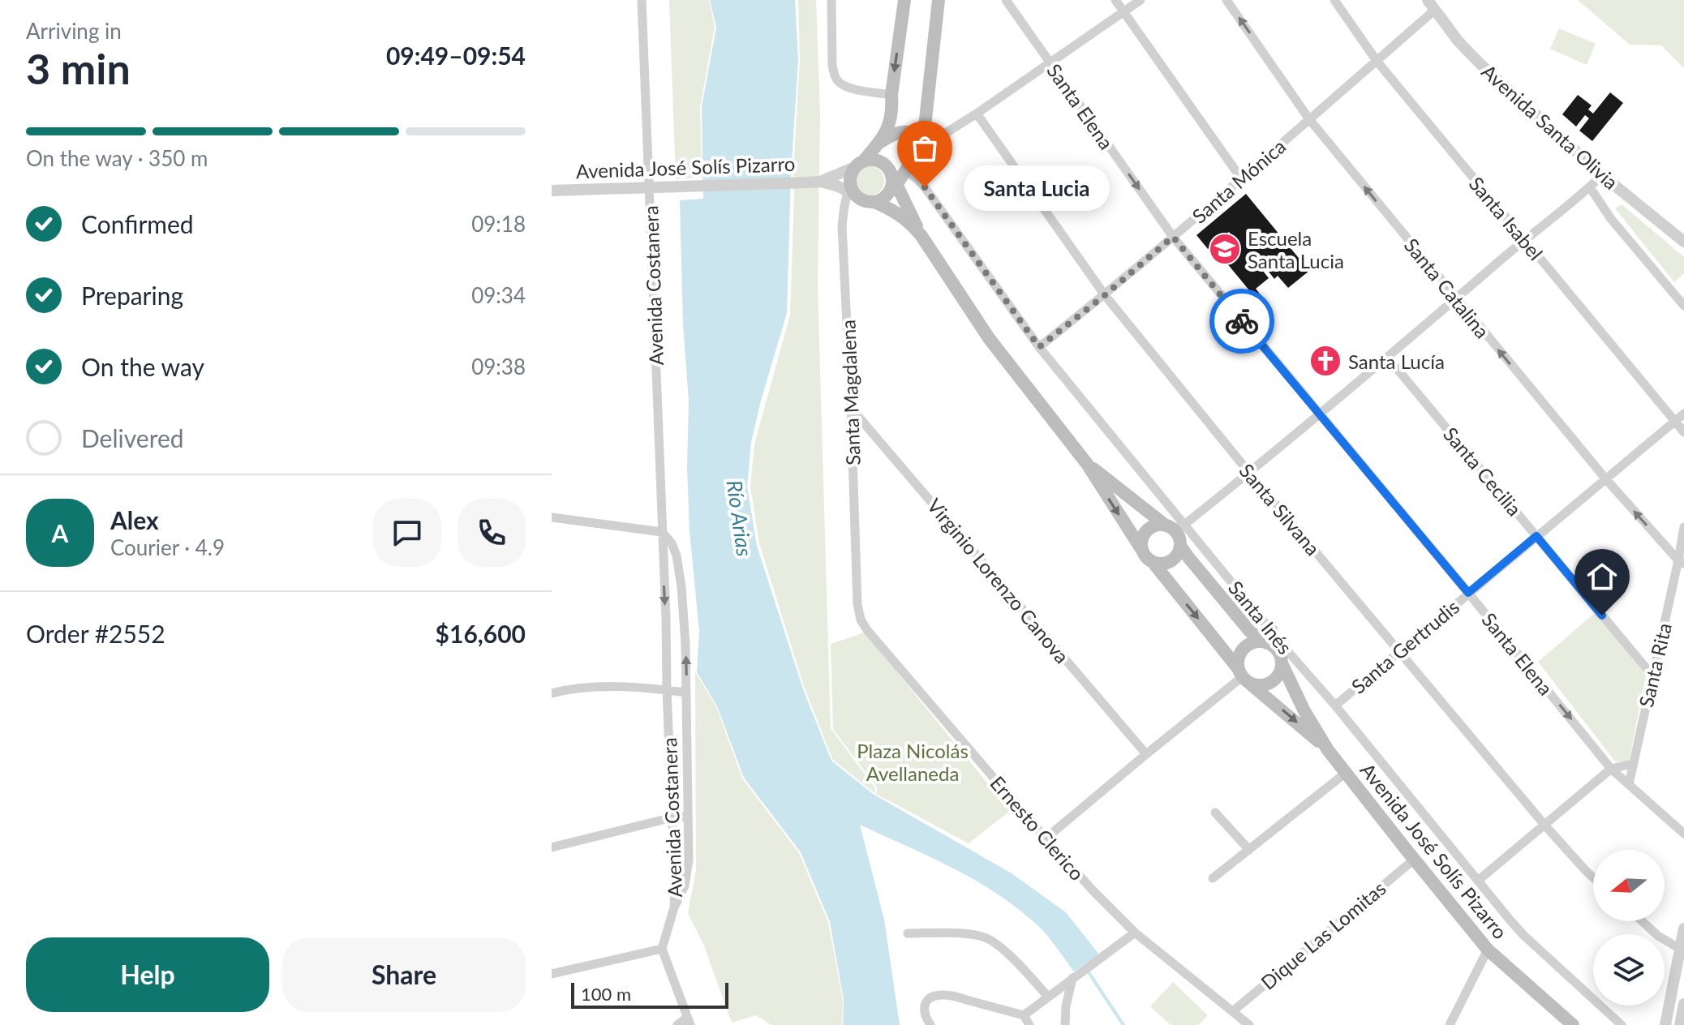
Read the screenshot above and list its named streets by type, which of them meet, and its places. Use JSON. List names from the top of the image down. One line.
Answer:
{"streets":{"main road":["Avenida José Solís Pizarro"],"street":["Santa Elena","Avenida Santa Olivia","Santa Mónica","Santa Isabel","Avenida Costanera","Santa Catalina","Santa Magdalena","Santa Cecilia","Santa Silvana","Virginio Lorenzo Canova","Santa Inés","Santa Gertrudis","Santa Rita","Ernesto Clerico","Dique Las Lomitas"]},"crossings":[["Santa Elena","Santa Mónica"],["Santa Elena","Santa Gertrudis"],["Santa Elena","Santa Rita"],["Avenida Santa Olivia","Santa Mónica"],["Avenida José Solís Pizarro","Avenida Costanera"],["Avenida José Solís Pizarro","Santa Magdalena"],["Avenida José Solís Pizarro","Santa Inés"],["Avenida José Solís Pizarro","Dique Las Lomitas"],["Santa Mónica","Santa Isabel"],["Santa Mónica","Santa Catalina"],["Santa Mónica","Santa Silvana"],["Santa Mónica","Santa Inés"],["Santa Isabel","Santa Gertrudis"],["Santa Catalina","Santa Gertrudis"],["Santa Catalina","Santa Rita"],["Santa Magdalena","Virginio Lorenzo Canova"],["Santa Magdalena","Santa Inés"],["Santa Magdalena","Ernesto Clerico"],["Santa Cecilia","Santa Gertrudis"],["Santa Cecilia","Santa Rita"],["Santa Silvana","Santa Gertrudis"],["Santa Inés","Santa Gertrudis"],["Ernesto Clerico","Dique Las Lomitas"]],"one_way":["Santa Elena","Santa Catalina"],"water":["Río Arias"],"parks":["Plaza Nicolás Avellaneda"],"places":{"other":["Santa Lucia"],"school or university":["Escuela Santa Lucia"],"church":["Santa Lucía"]},"scale_bar":"100 m","north":"left","page":{"heading":["3 min","Arriving in","09:49–09:54"],"panel":["Alex","Courier · 4.9","Order #2552","$16,600"],"bar":"On the way · 350 m","bubble":"Santa Lucia","list":[["Confirmed","09:18"],["Preparing","09:34"],["On the way","09:38"],"Delivered"],"round":"A","buttons":["Help","Share"],"scale":"100 m"}}
